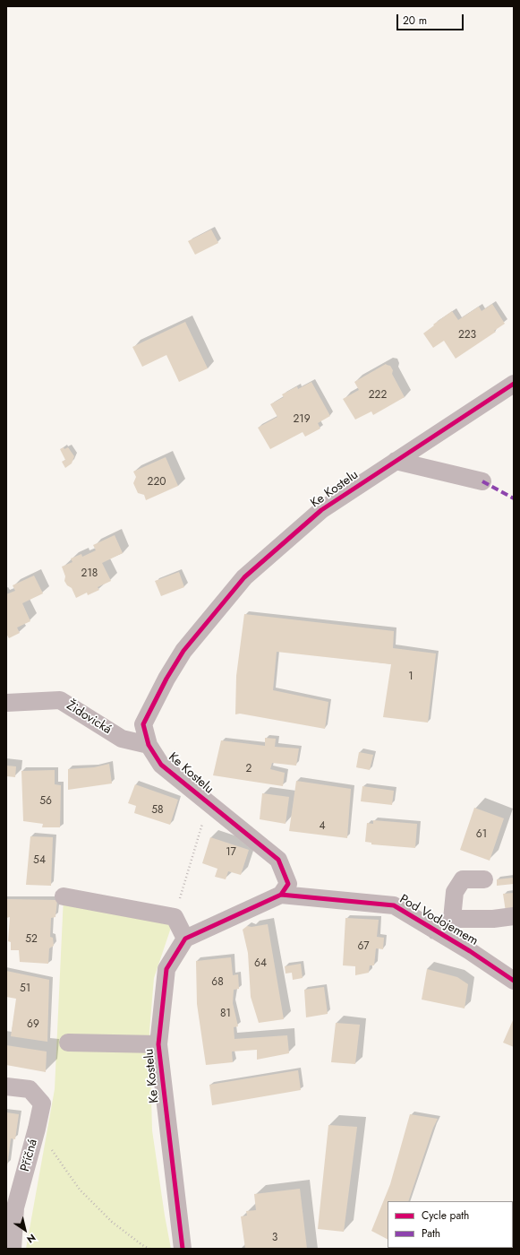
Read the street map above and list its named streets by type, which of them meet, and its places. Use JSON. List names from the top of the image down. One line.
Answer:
{"streets":{"street":["Ke Kostelu","Židovická","Pod Vodojemem","Příčná"]},"crossings":[["Ke Kostelu","Židovická"],["Ke Kostelu","Pod Vodojemem"]],"house_numbers":["223","222","219","220","218","1","2","56","58","4","61","17","54","52","67","64","68","51","81","69","3"],"legend":["Cycle path","Path"],"scale_bar":"20 m","north":"bottom right"}
